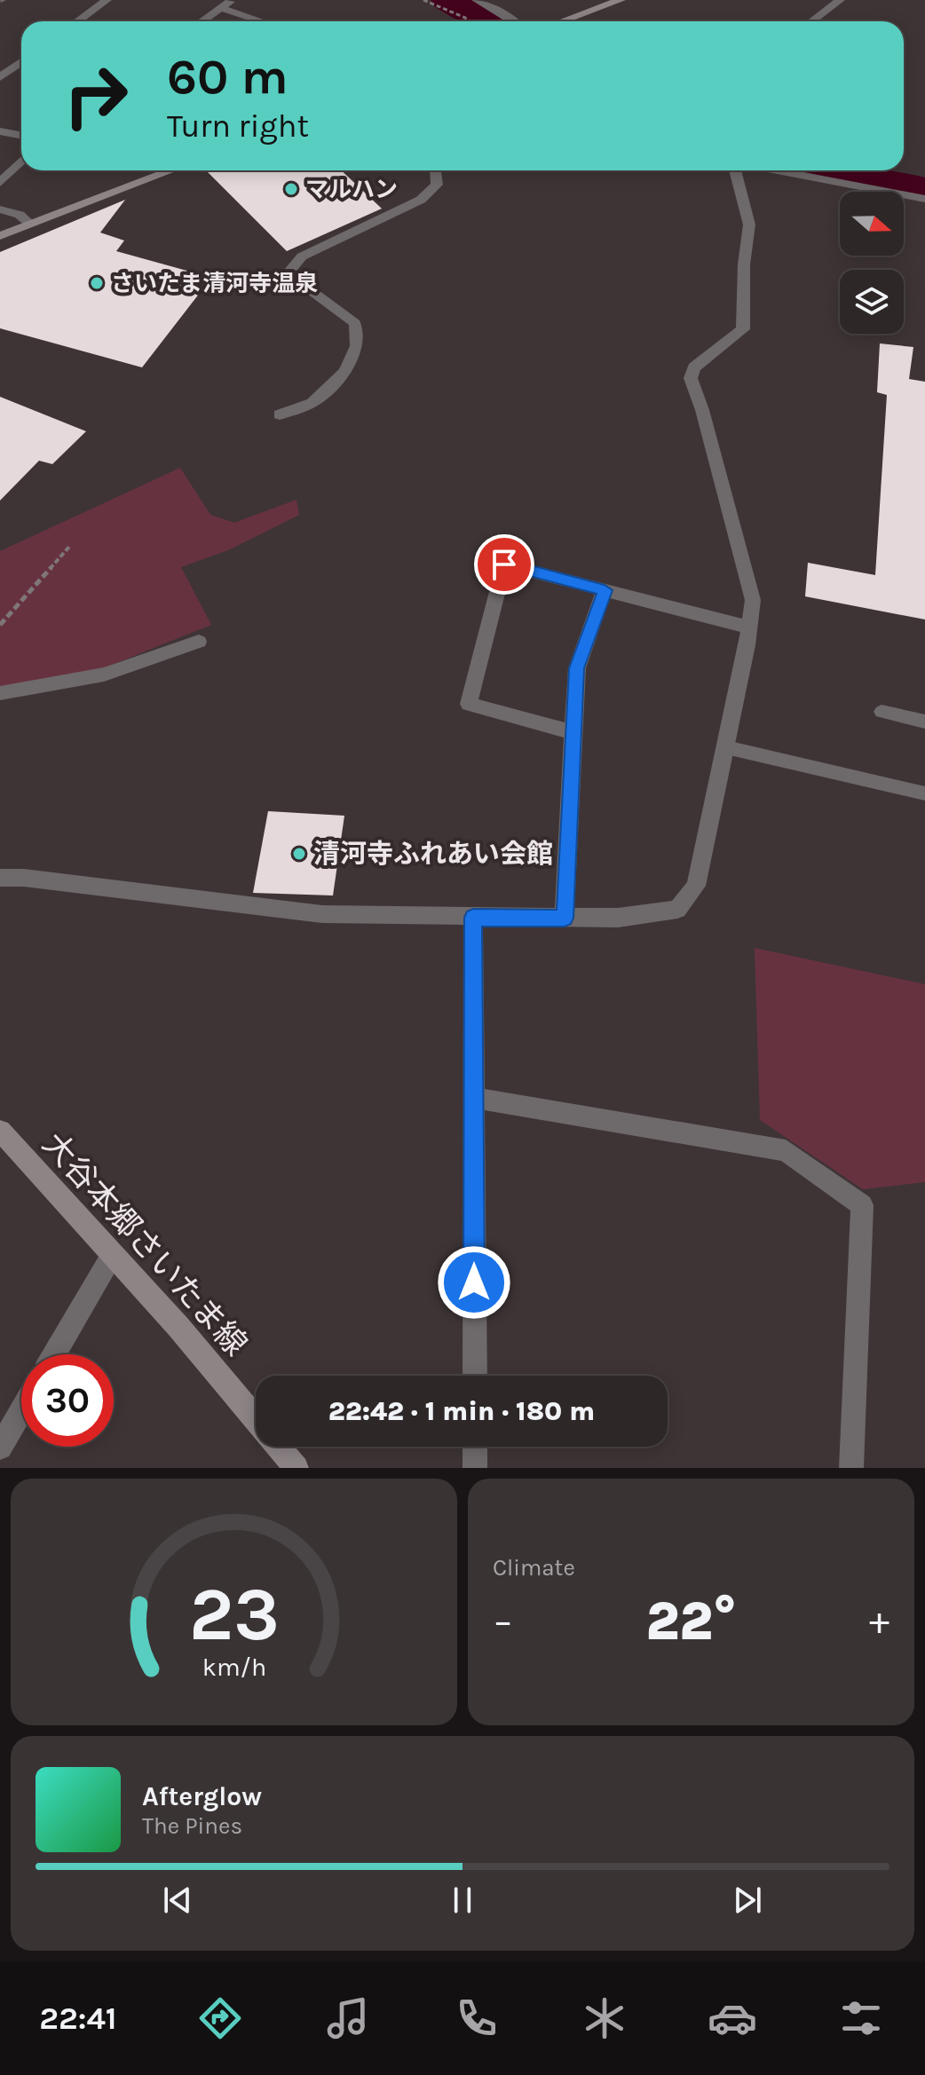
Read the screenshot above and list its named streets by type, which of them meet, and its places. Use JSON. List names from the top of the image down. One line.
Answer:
{"streets":{"main road":["大谷本郷さいたま線"]},"places":["マルハン","さいたま清河寺温泉","清河寺ふれあい会館"],"north":"right","page":{"turn":["60 m","Turn right"],"limit":"30","trip":"22:42 · 1 min · 180 m","tile":"Climate","heat":["−","22°","+"],"song":["Afterglow","The Pines"],"tabs":"22:41","gauge":["23","km/h"]}}
